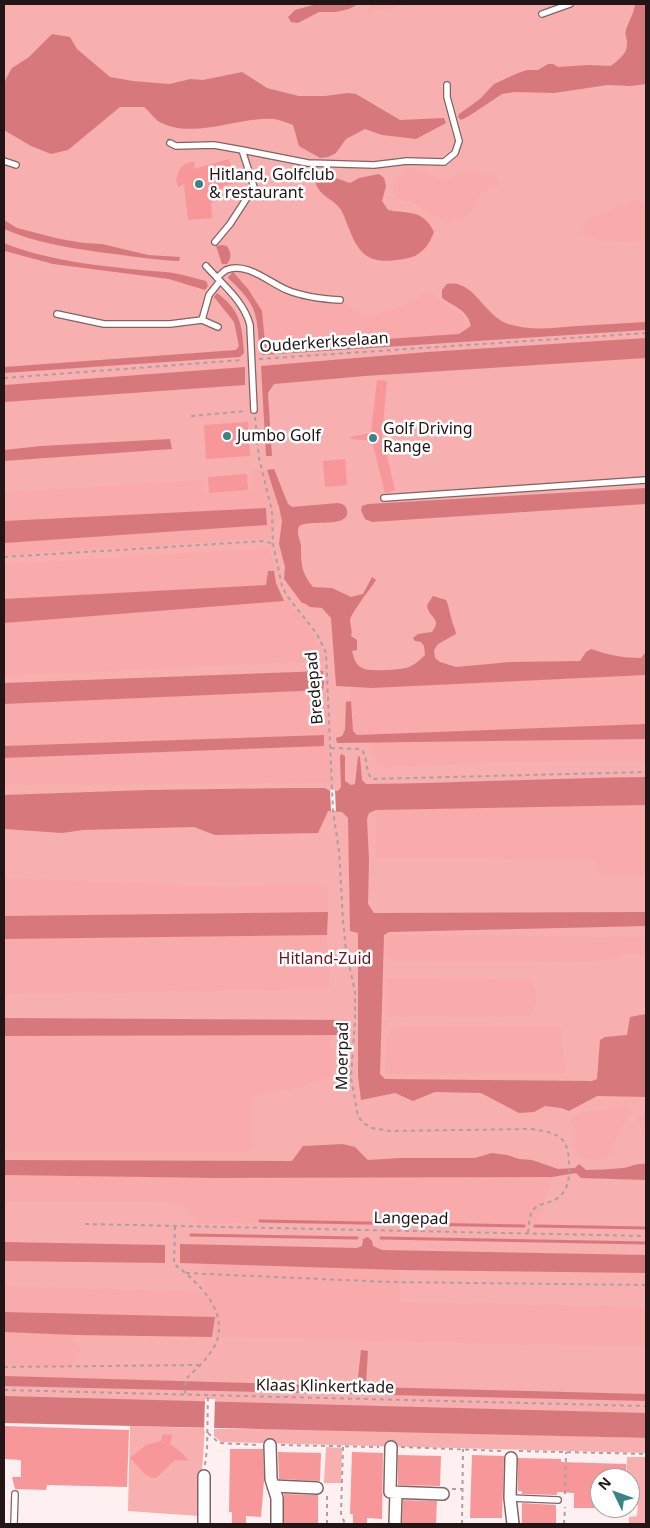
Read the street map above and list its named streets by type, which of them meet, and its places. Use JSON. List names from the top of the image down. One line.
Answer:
{"streets":{"path":["Ouderkerkselaan","Bredepad","Moerpad","Langepad","Klaas Klinkertkade"]},"crossings":[["Bredepad","Moerpad"],["Moerpad","Langepad"]],"parks":["Hitland-Zuid"],"places":["Hitland, Golfclub & restaurant","Jumbo Golf","Golf Driving Range"],"north":"top left"}
